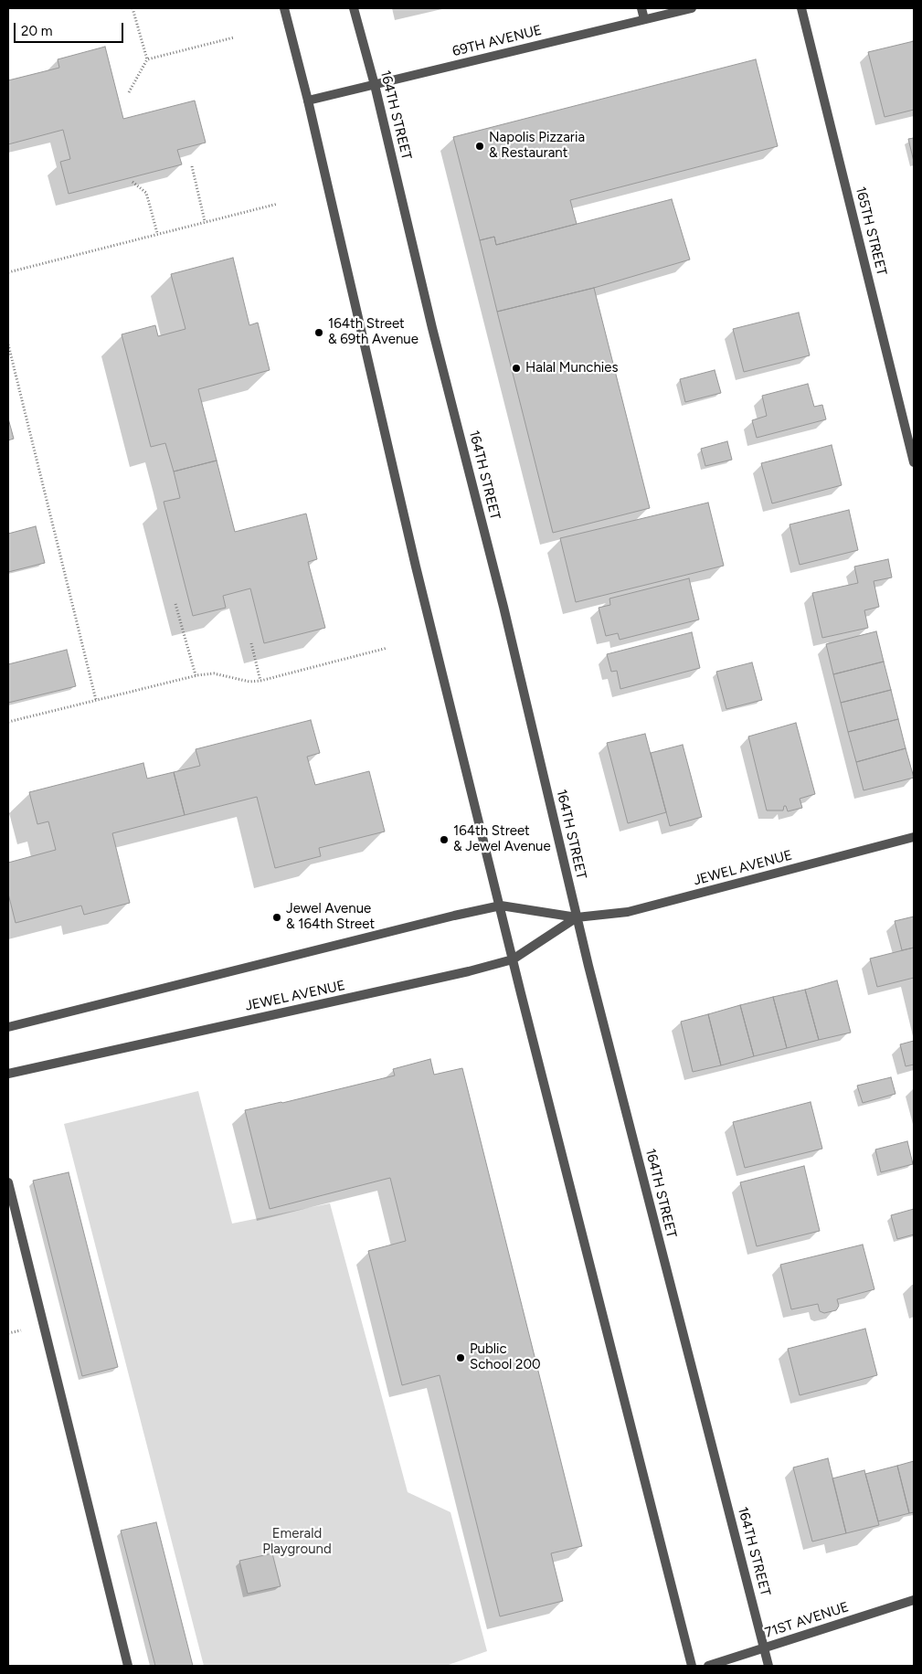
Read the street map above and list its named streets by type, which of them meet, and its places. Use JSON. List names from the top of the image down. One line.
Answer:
{"streets":{"street":["69TH AVENUE","164TH STREET","165TH STREET","JEWEL AVENUE","71ST AVENUE"]},"crossings":[["69TH AVENUE","164TH STREET"],["164TH STREET","JEWEL AVENUE"],["164TH STREET","71ST AVENUE"]],"parks":["Emerald Playground"],"places":["Napolis Pizzaria & Restaurant","164th Street & 69th Avenue","Halal Munchies","164th Street & Jewel Avenue","Jewel Avenue & 164th Street","Public School 200"],"scale_bar":"20 m"}
